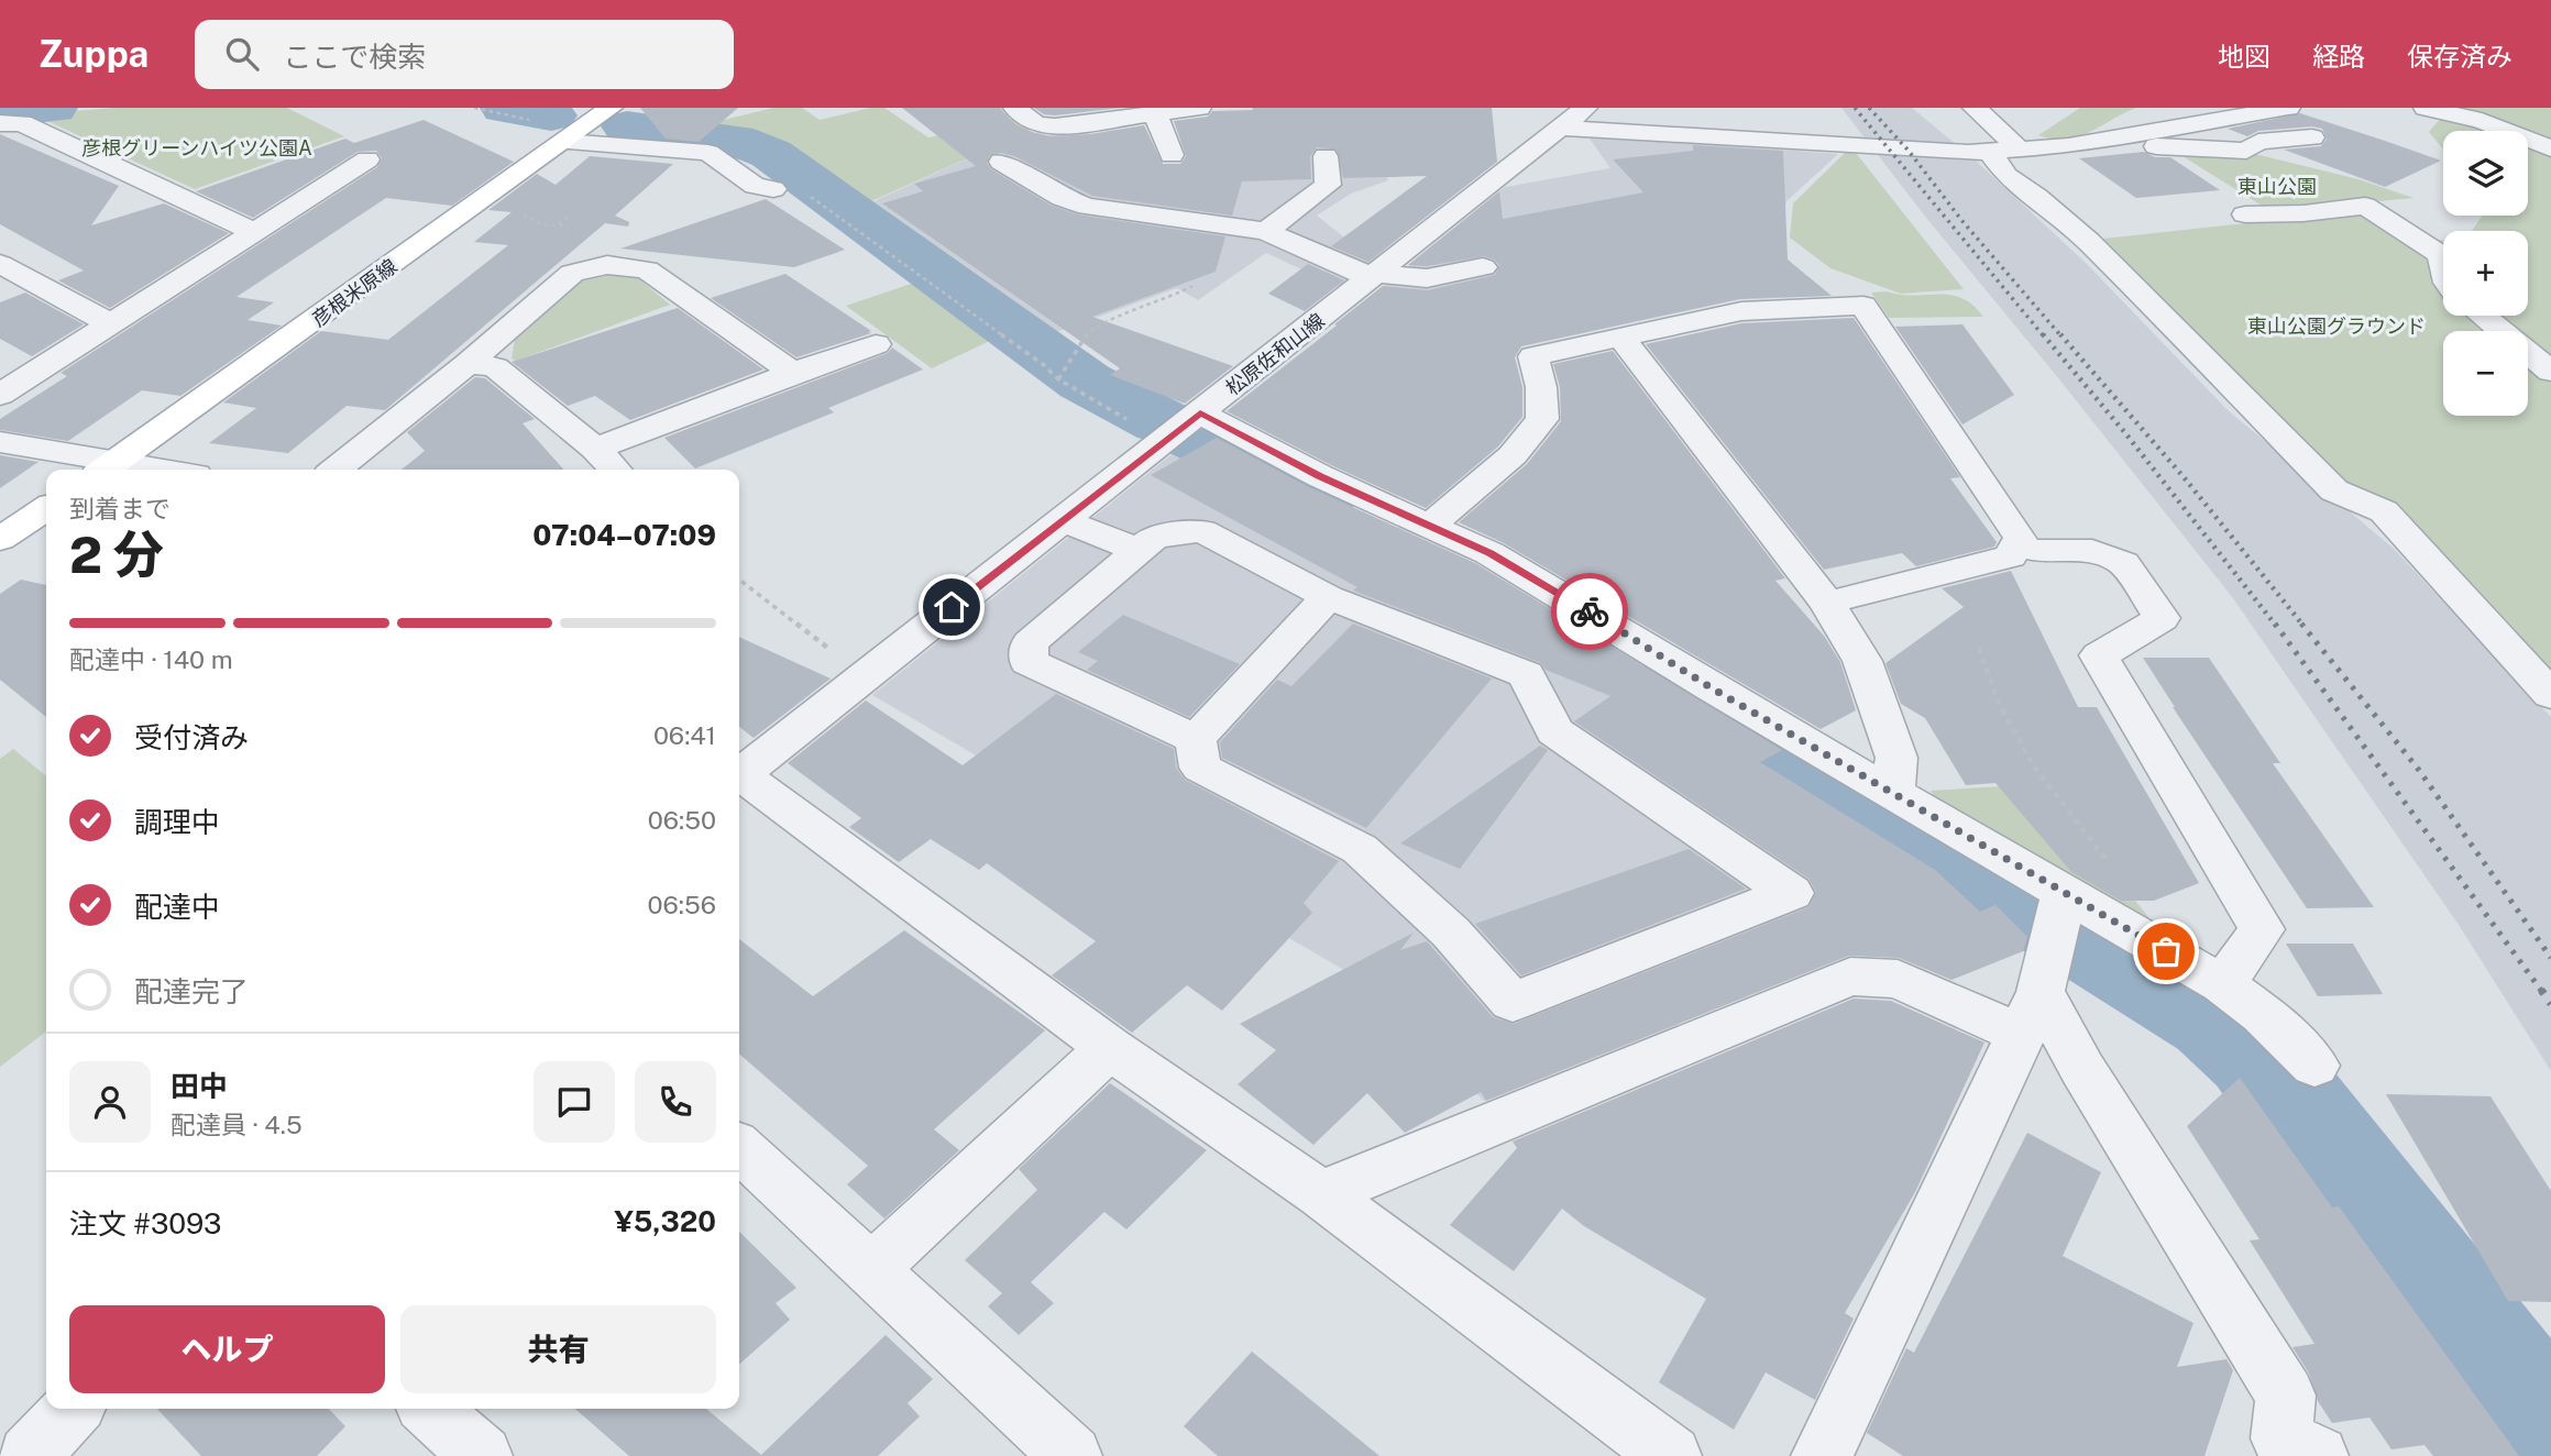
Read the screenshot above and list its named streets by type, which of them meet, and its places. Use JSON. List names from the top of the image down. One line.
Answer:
{"streets":{"main road":["彦根米原線"],"street":["松原佐和山線"]},"parks":["彦根グリーンハイツ公園A","東山公園","東山公園グラウンド"],"page":{"header":"Zuppa","search":"ここで検索","nav":["地図","経路","保存済み"],"map_buttons":["+","−"],"heading":["2 分","到着まで","07:04–07:09"],"panel":["田中","配達員 · 4.5","注文 #3093","¥5,320"],"bar":"配達中 · 140 m","list":[["受付済み","06:41"],["調理中","06:50"],["配達中","06:56"],"配達完了"],"buttons":["ヘルプ","共有"]}}
